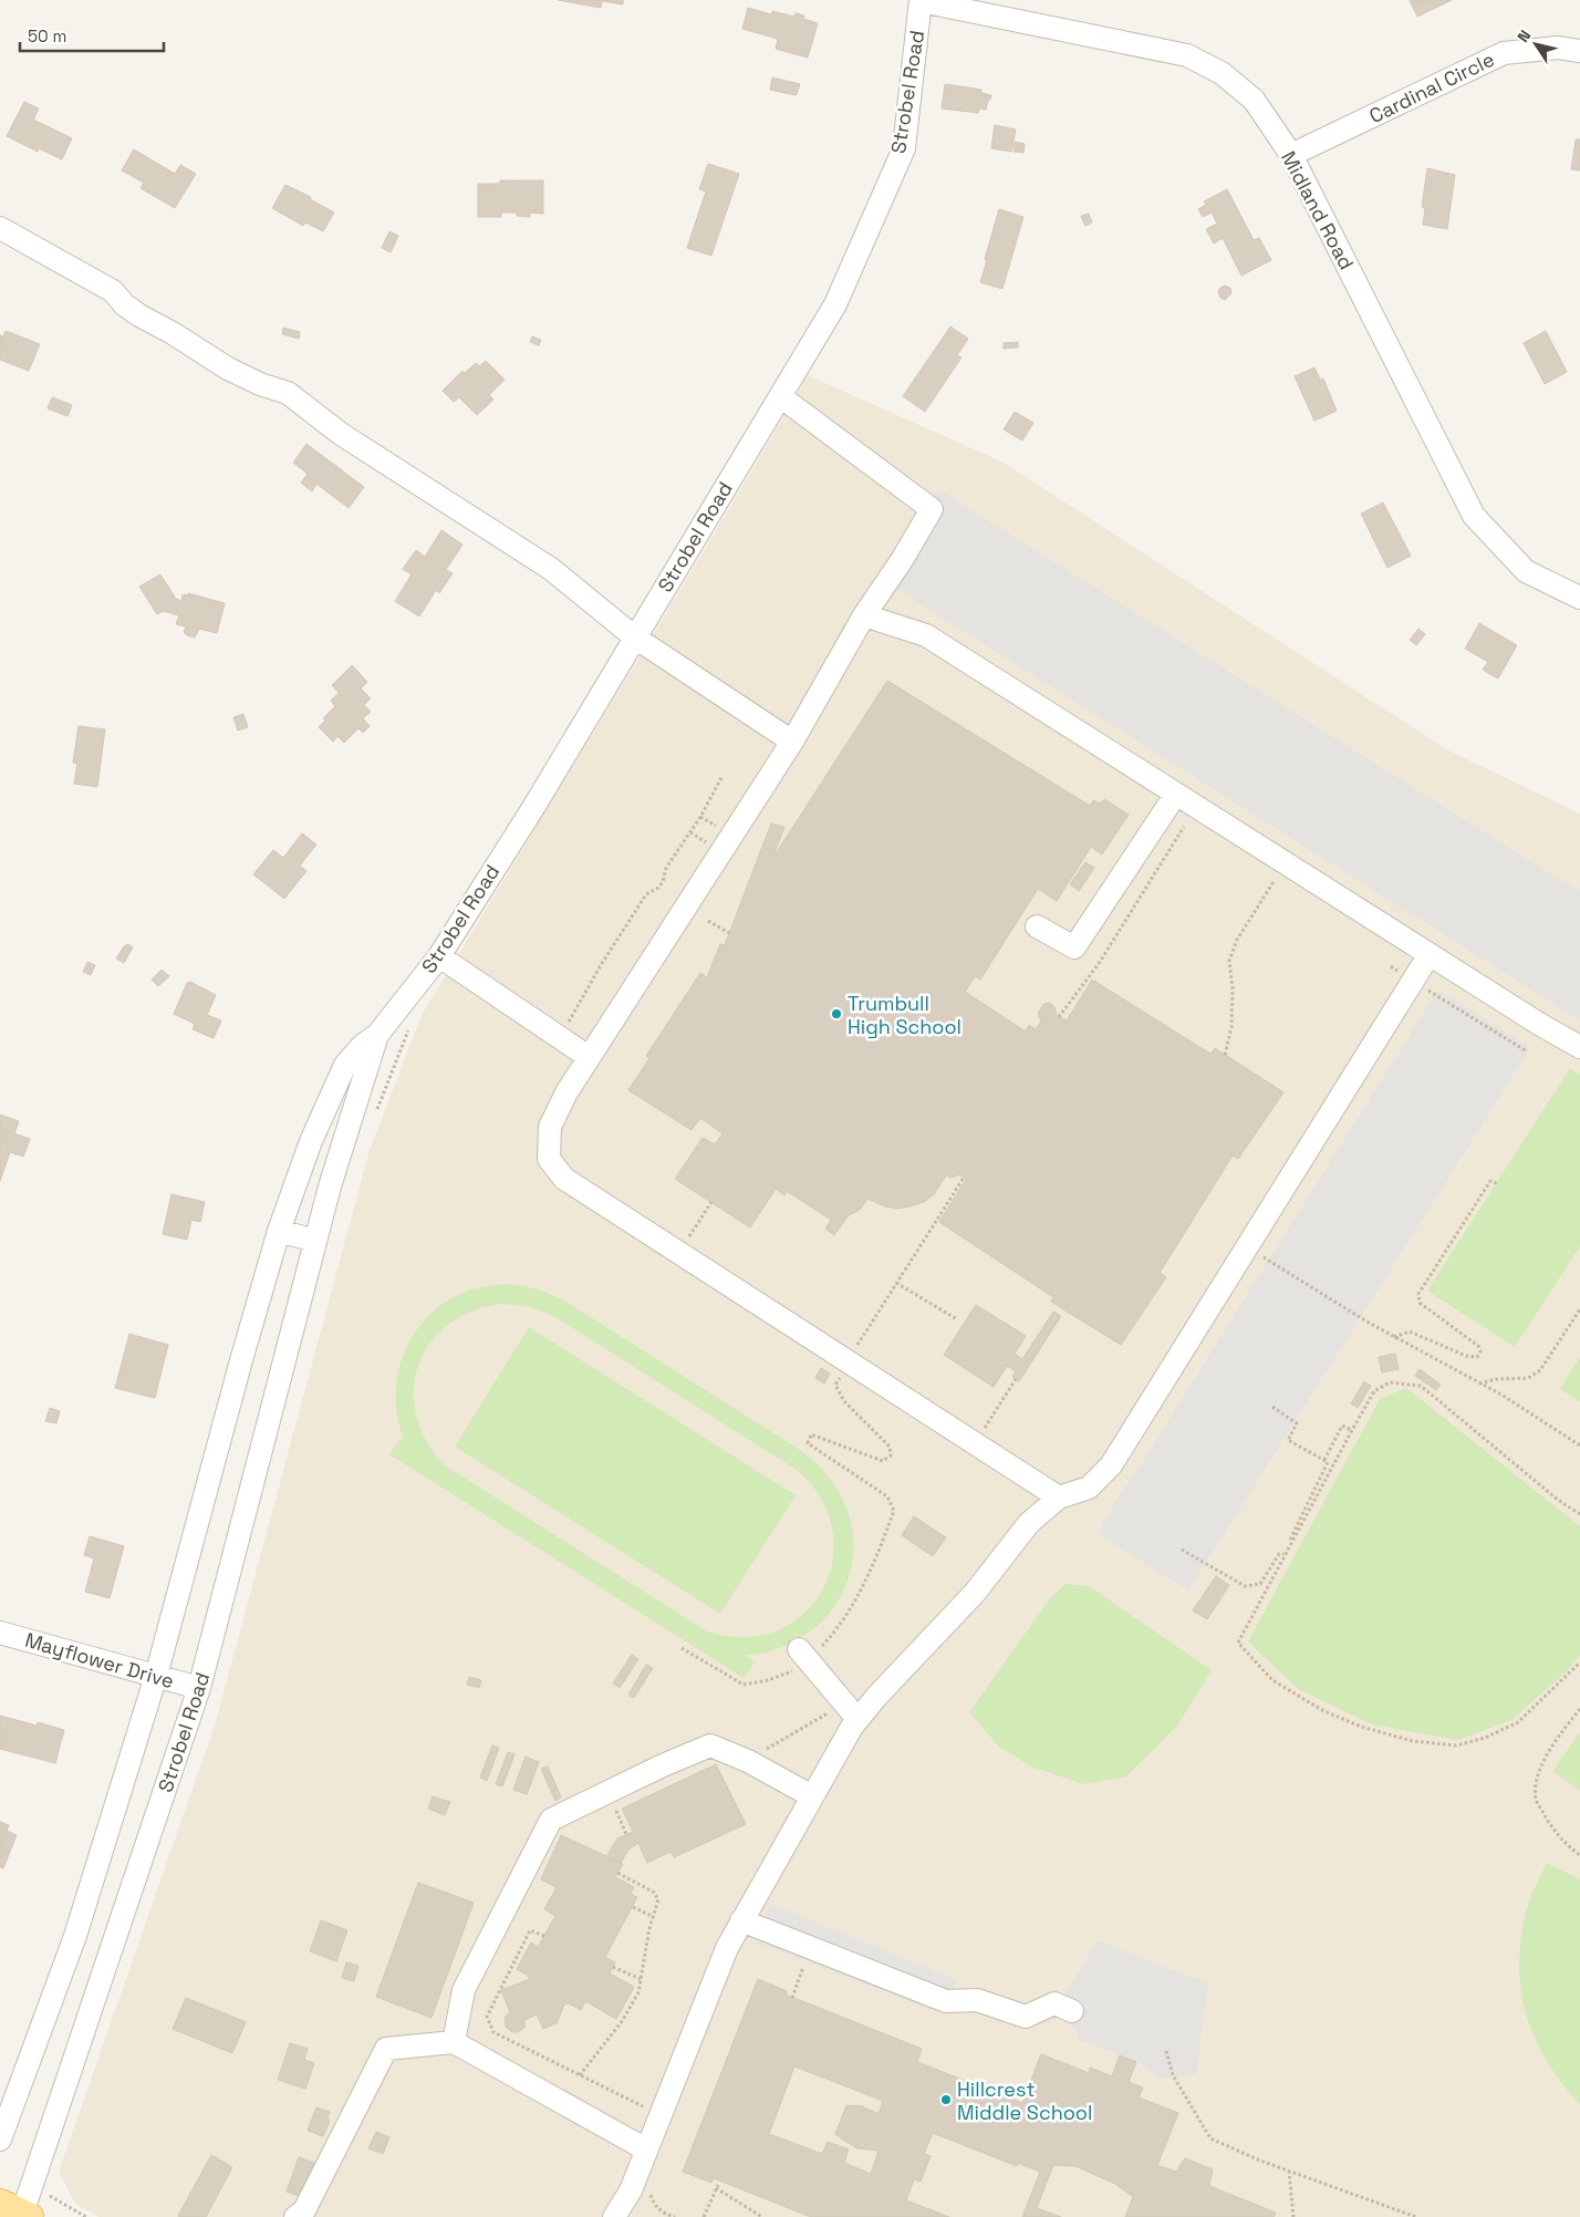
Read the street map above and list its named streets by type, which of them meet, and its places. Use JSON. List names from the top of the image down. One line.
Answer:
{"streets":{"street":["Cardinal Circle","Strobel Road","Midland Road","Mayflower Drive"]},"crossings":[["Cardinal Circle","Midland Road"],["Strobel Road","Midland Road"],["Strobel Road","Mayflower Drive"]],"places":["Trumbull High School","Hillcrest Middle School"],"scale_bar":"50 m","north":"top left"}
